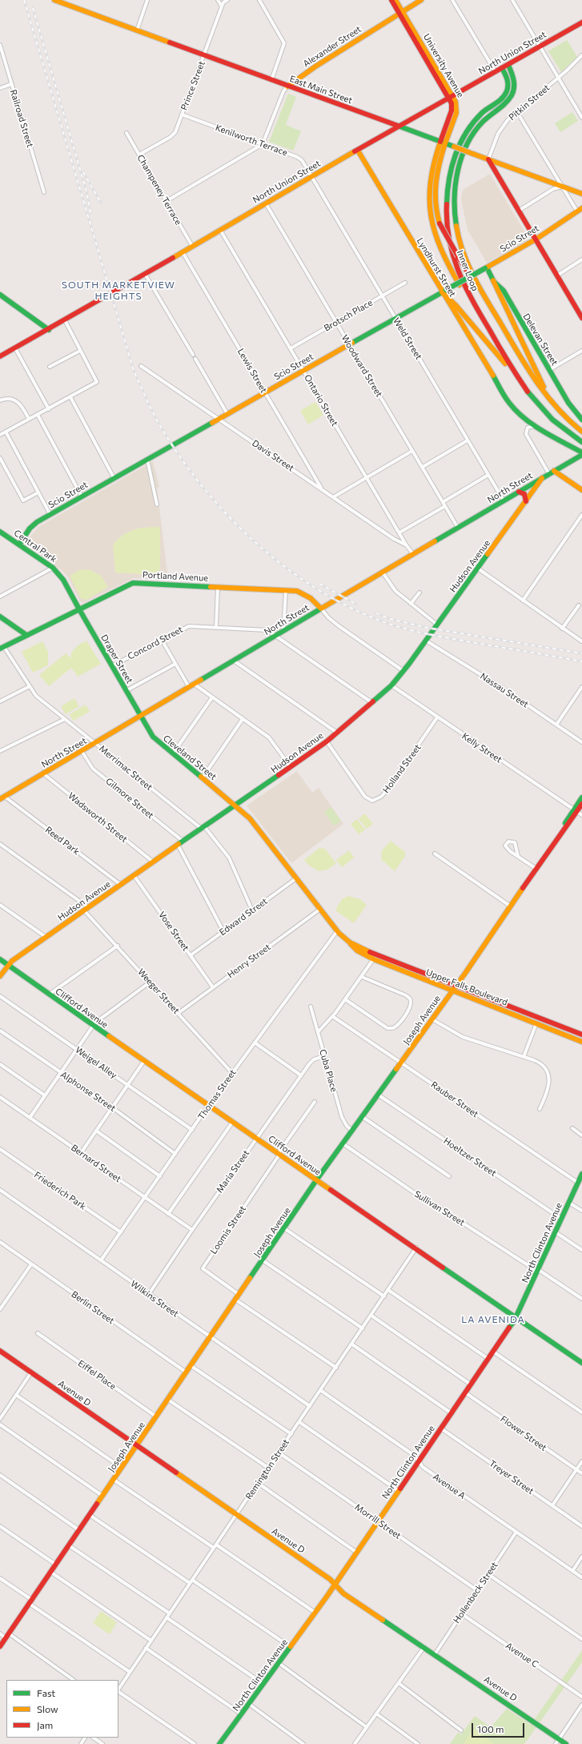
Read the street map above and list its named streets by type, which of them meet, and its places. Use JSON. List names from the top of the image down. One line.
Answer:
{"streets":{"main road":["Alexander Street","North Union Street","University Avenue","East Main Street","Scio Street","Lyndhurst Street","Inner Loop","Delevan Street","North Street","Central Park","Hudson Avenue","Portland Avenue","Draper Street","Cleveland Street","Upper Falls Boulevard","Clifford Avenue","Joseph Avenue","North Clinton Avenue","Avenue D"],"street":["Prince Street","Pitkin Street","Railroad Street","Kenilworth Terrace","Champeney Terrace","Brotsch Place","Weld Street","Woodward Street","Lewis Street","Ontario Street","Davis Street","Concord Street","Nassau Street","Kelly Street","Merrimac Street","Holland Street","Gilmore Street","Wadsworth Street","Reed Park","Edward Street","Vose Street","Henry Street","Weeger Street","Weigel Alley","Cuba Place","Alphonse Street","Thomas Street","Rauber Street","Hoeltzer Street","Bernard Street","Maria Street","Friederich Park","Sullivan Street","Loomis Street","Wilkins Street","Berlin Street","Eiffel Place","Flower Street","Remington Street","Treyer Street","Avenue A","Morrill Street","Hollenbeck Street","Avenue C"]},"crossings":[["Alexander Street","University Avenue"],["Alexander Street","East Main Street"],["Alexander Street","Kenilworth Terrace"],["North Union Street","University Avenue"],["North Union Street","East Main Street"],["North Union Street","Kenilworth Terrace"],["North Union Street","Champeney Terrace"],["North Union Street","Lyndhurst Street"],["North Union Street","Inner Loop"],["North Union Street","Weld Street"],["North Union Street","Woodward Street"],["North Union Street","Lewis Street"],["North Union Street","Ontario Street"],["University Avenue","East Main Street"],["University Avenue","Inner Loop"],["Prince Street","East Main Street"],["Prince Street","Kenilworth Terrace"],["Prince Street","Champeney Terrace"],["East Main Street","Pitkin Street"],["Kenilworth Terrace","Weld Street"],["Scio Street","Lyndhurst Street"],["Scio Street","Weld Street"],["Scio Street","Delevan Street"],["Scio Street","Woodward Street"],["Scio Street","Lewis Street"],["Scio Street","Ontario Street"],["Scio Street","Davis Street"],["Scio Street","Central Park"],["Lyndhurst Street","North Street"],["Brotsch Place","Weld Street"],["Brotsch Place","Woodward Street"],["Brotsch Place","Ontario Street"],["Weld Street","North Street"],["Woodward Street","North Street"],["Lewis Street","Davis Street"],["Ontario Street","Davis Street"],["Ontario Street","North Street"],["North Street","Hudson Avenue"],["North Street","Portland Avenue"],["North Street","Concord Street"],["North Street","Draper Street"],["North Street","Cleveland Street"],["North Street","Merrimac Street"],["North Street","Gilmore Street"],["North Street","Wadsworth Street"],["North Street","Reed Park"],["Central Park","Portland Avenue"],["Central Park","Draper Street"],["Hudson Avenue","Concord Street"],["Hudson Avenue","Nassau Street"],["Hudson Avenue","Kelly Street"],["Hudson Avenue","Cleveland Street"],["Hudson Avenue","Merrimac Street"],["Hudson Avenue","Holland Street"],["Hudson Avenue","Gilmore Street"],["Hudson Avenue","Wadsworth Street"],["Hudson Avenue","Reed Park"],["Hudson Avenue","Vose Street"],["Hudson Avenue","Upper Falls Boulevard"],["Hudson Avenue","Weeger Street"],["Hudson Avenue","Clifford Avenue"],["Portland Avenue","Draper Street"],["Portland Avenue","Merrimac Street"],["Concord Street","Draper Street"],["Draper Street","Cleveland Street"],["Kelly Street","Holland Street"],["Kelly Street","Joseph Avenue"],["Cleveland Street","Upper Falls Boulevard"],["Merrimac Street","Edward Street"],["Edward Street","Vose Street"],["Edward Street","Upper Falls Boulevard"],["Vose Street","Henry Street"],["Henry Street","Upper Falls Boulevard"],["Henry Street","Weeger Street"],["Upper Falls Boulevard","Joseph Avenue"],["Upper Falls Boulevard","Thomas Street"],["Weeger Street","Thomas Street"],["Clifford Avenue","Joseph Avenue"],["Clifford Avenue","Thomas Street"],["Clifford Avenue","Maria Street"],["Clifford Avenue","Loomis Street"],["Clifford Avenue","North Clinton Avenue"],["Clifford Avenue","Remington Street"],["Joseph Avenue","Cuba Place"],["Joseph Avenue","Rauber Street"],["Joseph Avenue","Hoeltzer Street"],["Joseph Avenue","Sullivan Street"],["Joseph Avenue","Loomis Street"],["Joseph Avenue","Wilkins Street"],["Joseph Avenue","Berlin Street"],["Joseph Avenue","Eiffel Place"],["Joseph Avenue","Avenue D"],["Weigel Alley","Thomas Street"],["Cuba Place","Maria Street"],["Alphonse Street","Thomas Street"],["Thomas Street","Bernard Street"],["Thomas Street","Friederich Park"],["Thomas Street","Wilkins Street"],["Rauber Street","North Clinton Avenue"],["Hoeltzer Street","North Clinton Avenue"],["Bernard Street","Maria Street"],["Maria Street","Wilkins Street"],["Sullivan Street","North Clinton Avenue"],["North Clinton Avenue","Avenue D"],["North Clinton Avenue","Flower Street"],["North Clinton Avenue","Treyer Street"],["North Clinton Avenue","Avenue A"],["North Clinton Avenue","Morrill Street"],["Wilkins Street","Remington Street"],["Avenue D","Remington Street"],["Avenue D","Hollenbeck Street"],["Remington Street","Avenue A"],["Remington Street","Morrill Street"],["Avenue A","Hollenbeck Street"],["Morrill Street","Hollenbeck Street"],["Hollenbeck Street","Avenue C"]],"districts":["SOUTH MARKETVIEW HEIGHTS","LA AVENIDA"],"legend":["Fast","Slow","Jam"],"scale_bar":"100 m"}
